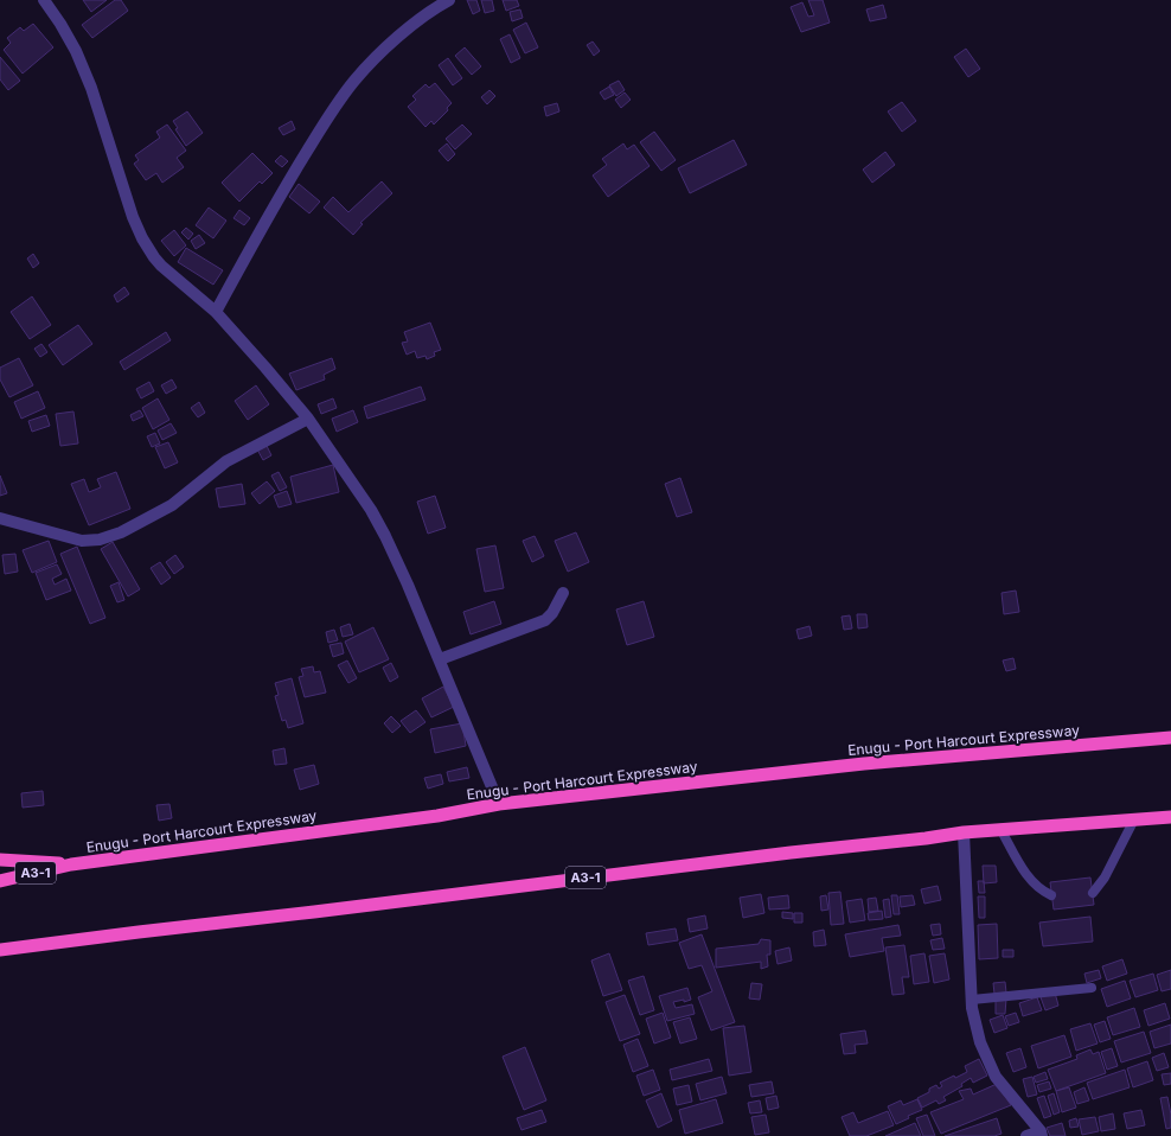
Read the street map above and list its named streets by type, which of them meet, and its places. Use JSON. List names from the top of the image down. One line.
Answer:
{"streets":{"highway":["Enugu - Port Harcourt Expressway","A3-1"]}}
